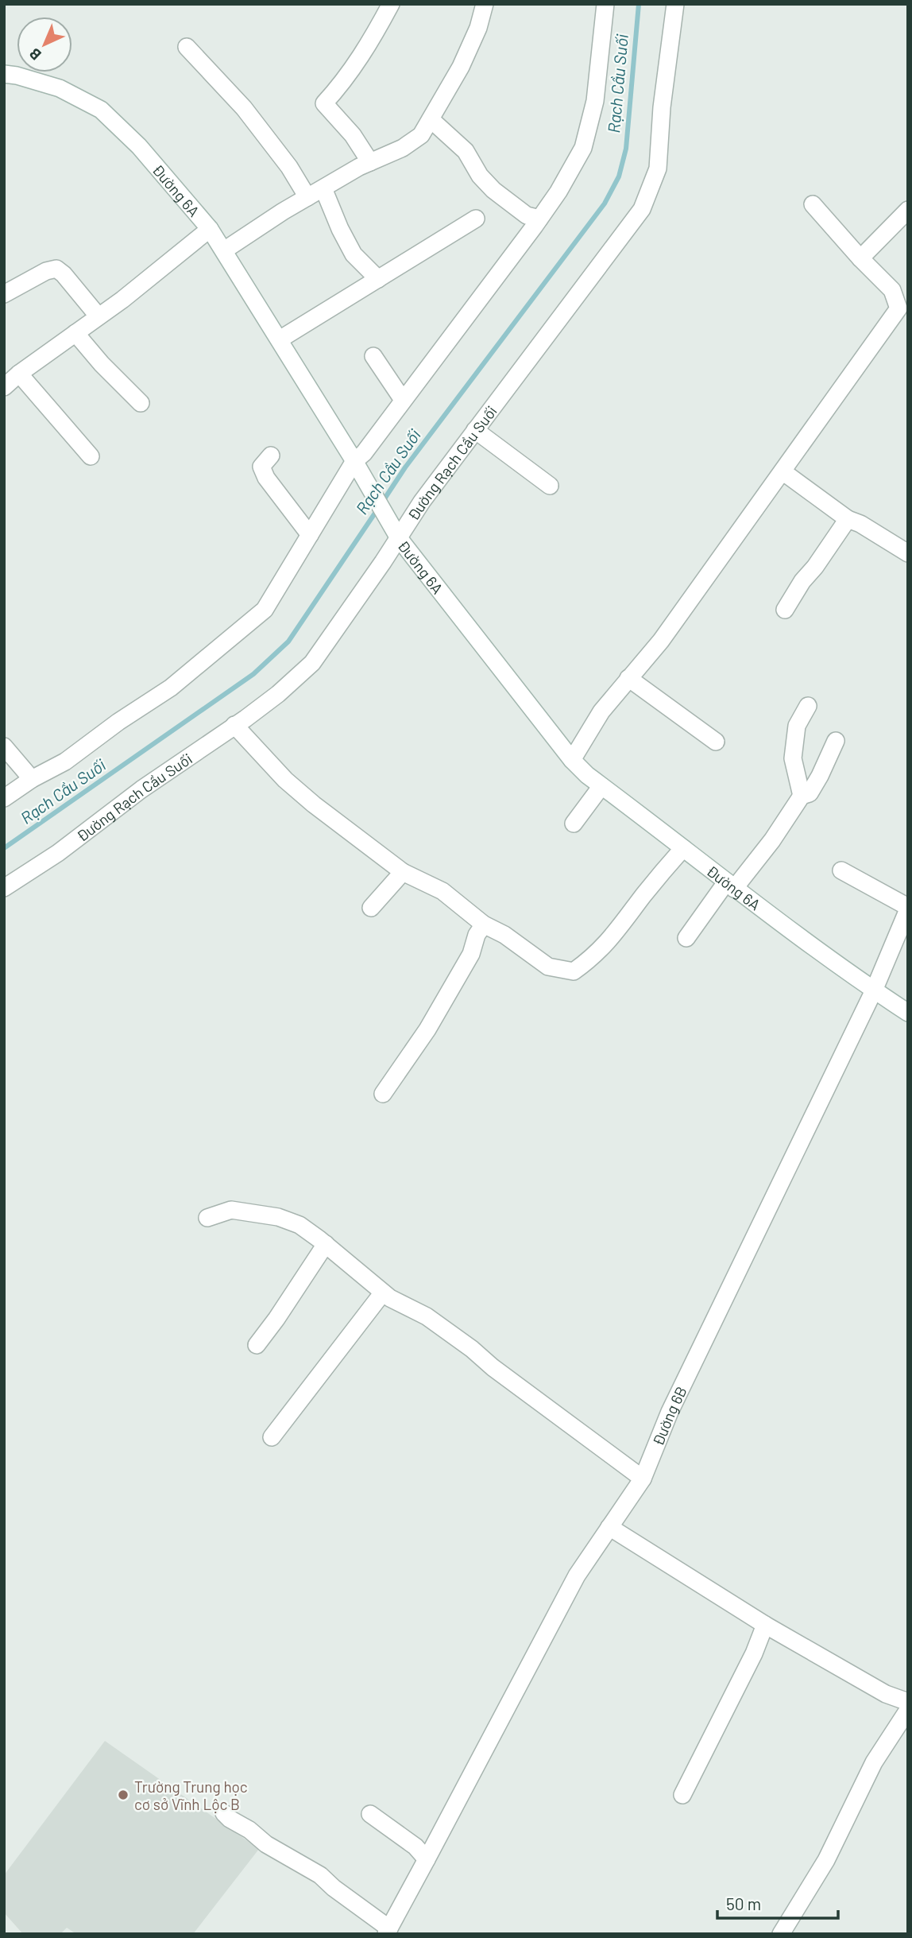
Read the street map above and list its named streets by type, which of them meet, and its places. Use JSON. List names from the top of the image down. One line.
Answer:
{"streets":{"street":["Đường 6A","Đường Rạch Cầu Suối","Đường 6B"]},"crossings":[["Đường 6A","Đường Rạch Cầu Suối"],["Đường 6A","Đường 6B"]],"water":["Rạch Cầu Suối"],"places":["Trường Trung học cơ sở Vĩnh Lộc B"],"scale_bar":"50 m","north":"bottom left"}
